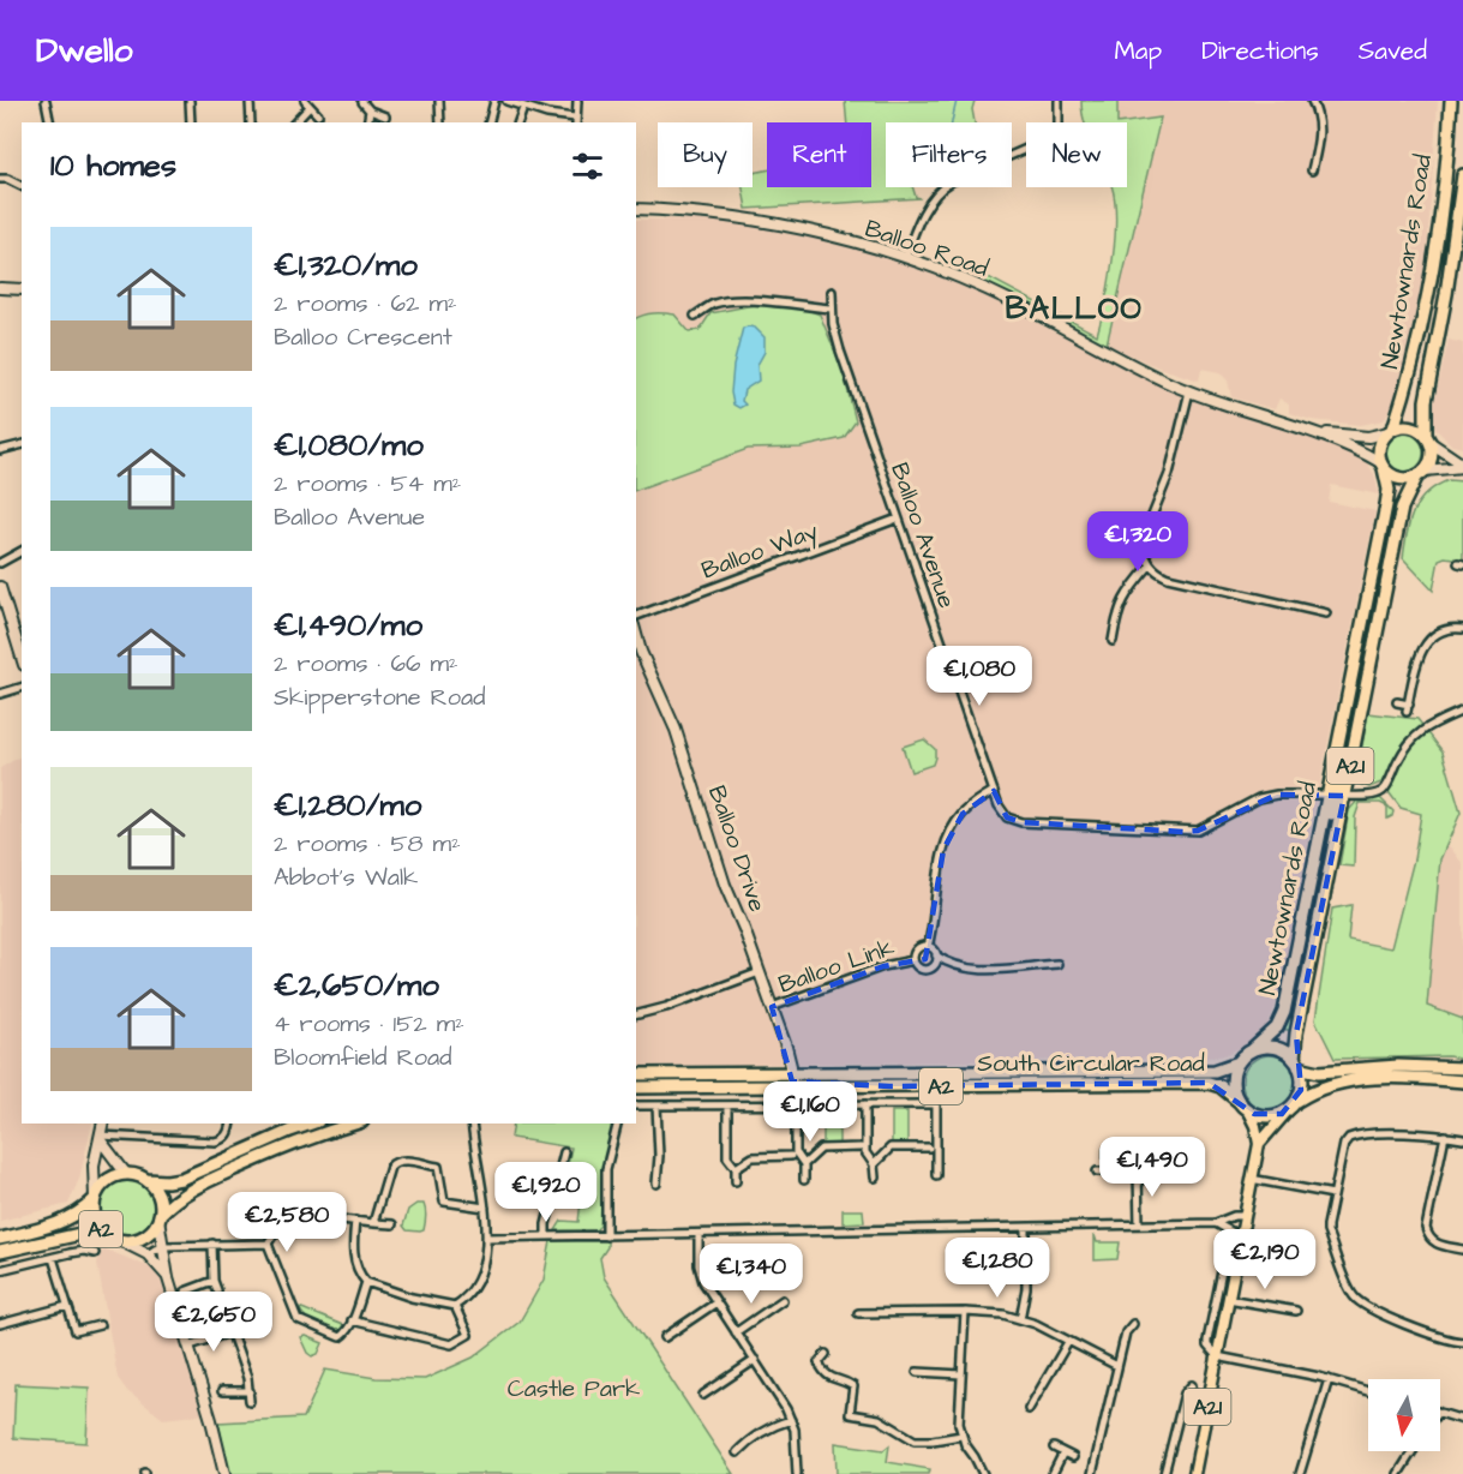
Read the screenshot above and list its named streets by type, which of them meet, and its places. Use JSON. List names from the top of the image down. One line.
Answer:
{"streets":{"highway":["Newtownards Road","A21","South Circular Road","A2"],"street":["Balloo Road","Balloo Avenue","Balloo Way","Balloo Drive","Balloo Link"]},"crossings":[["Balloo Road","Newtownards Road"],["Balloo Road","A21"],["Newtownards Road","Balloo Avenue"],["Newtownards Road","A21"],["Newtownards Road","South Circular Road"],["Newtownards Road","A2"],["Balloo Avenue","Balloo Way"],["Balloo Avenue","Balloo Link"],["A21","South Circular Road"],["A21","A2"],["Balloo Drive","Balloo Link"],["Balloo Drive","South Circular Road"],["South Circular Road","A2"]],"districts":["BALLOO"],"parks":["Castle Park"],"north":"bottom","page":{"header":"Dwello","nav":["Map","Directions","Saved"],"chip":["Buy","Rent","Filters","New"],"heading":"10 homes","list":[{"name":"€1,320/mo","note":"2 rooms · 62 m² · Balloo Crescent"},{"name":"€1,080/mo","note":"2 rooms · 54 m² · Balloo Avenue"},{"name":"€1,490/mo","note":"2 rooms · 66 m² · Skipperstone Road"},{"name":"€1,280/mo","note":"2 rooms · 58 m² · Abbot's Walk"},{"name":"€2,650/mo","note":"4 rooms · 152 m² · Bloomfield Road"}],"price":["€1,320","€1,080","€1,160","€1,490","€1,920","€2,580","€2,190","€1,280","€1,340","€2,650"]}}
